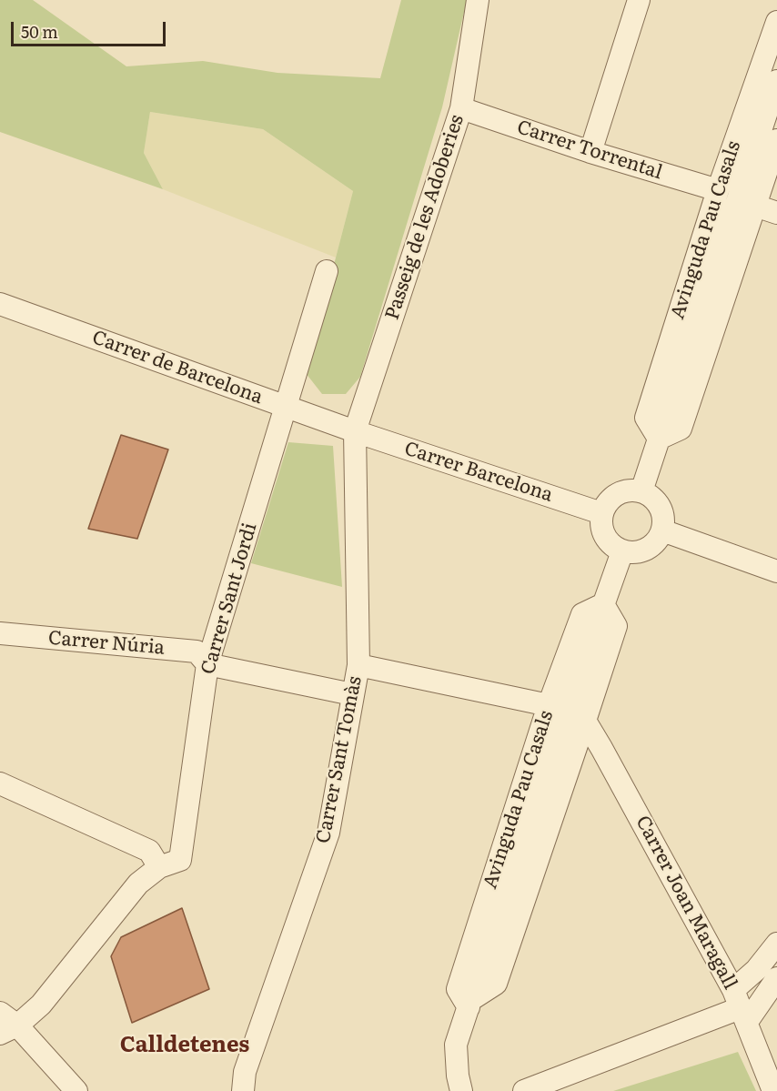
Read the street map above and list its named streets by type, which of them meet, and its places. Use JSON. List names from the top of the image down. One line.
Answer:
{"streets":{"street":["Carrer Torrental","Passeig de les Adoberies","Avinguda Pau Casals","Carrer de Barcelona","Carrer Barcelona","Carrer Sant Jordi","Carrer Núria","Carrer Sant Tomàs","Carrer Joan Maragall"]},"crossings":[["Carrer Torrental","Passeig de les Adoberies"],["Carrer Torrental","Avinguda Pau Casals"],["Passeig de les Adoberies","Carrer de Barcelona"],["Passeig de les Adoberies","Carrer Barcelona"],["Passeig de les Adoberies","Carrer Sant Tomàs"],["Avinguda Pau Casals","Carrer Barcelona"],["Avinguda Pau Casals","Carrer Joan Maragall"],["Carrer de Barcelona","Carrer Barcelona"],["Carrer de Barcelona","Carrer Sant Jordi"],["Carrer de Barcelona","Carrer Sant Tomàs"],["Carrer Barcelona","Carrer Sant Tomàs"],["Carrer Sant Jordi","Carrer Núria"]],"districts":["Calldetenes"],"scale_bar":"50 m"}
